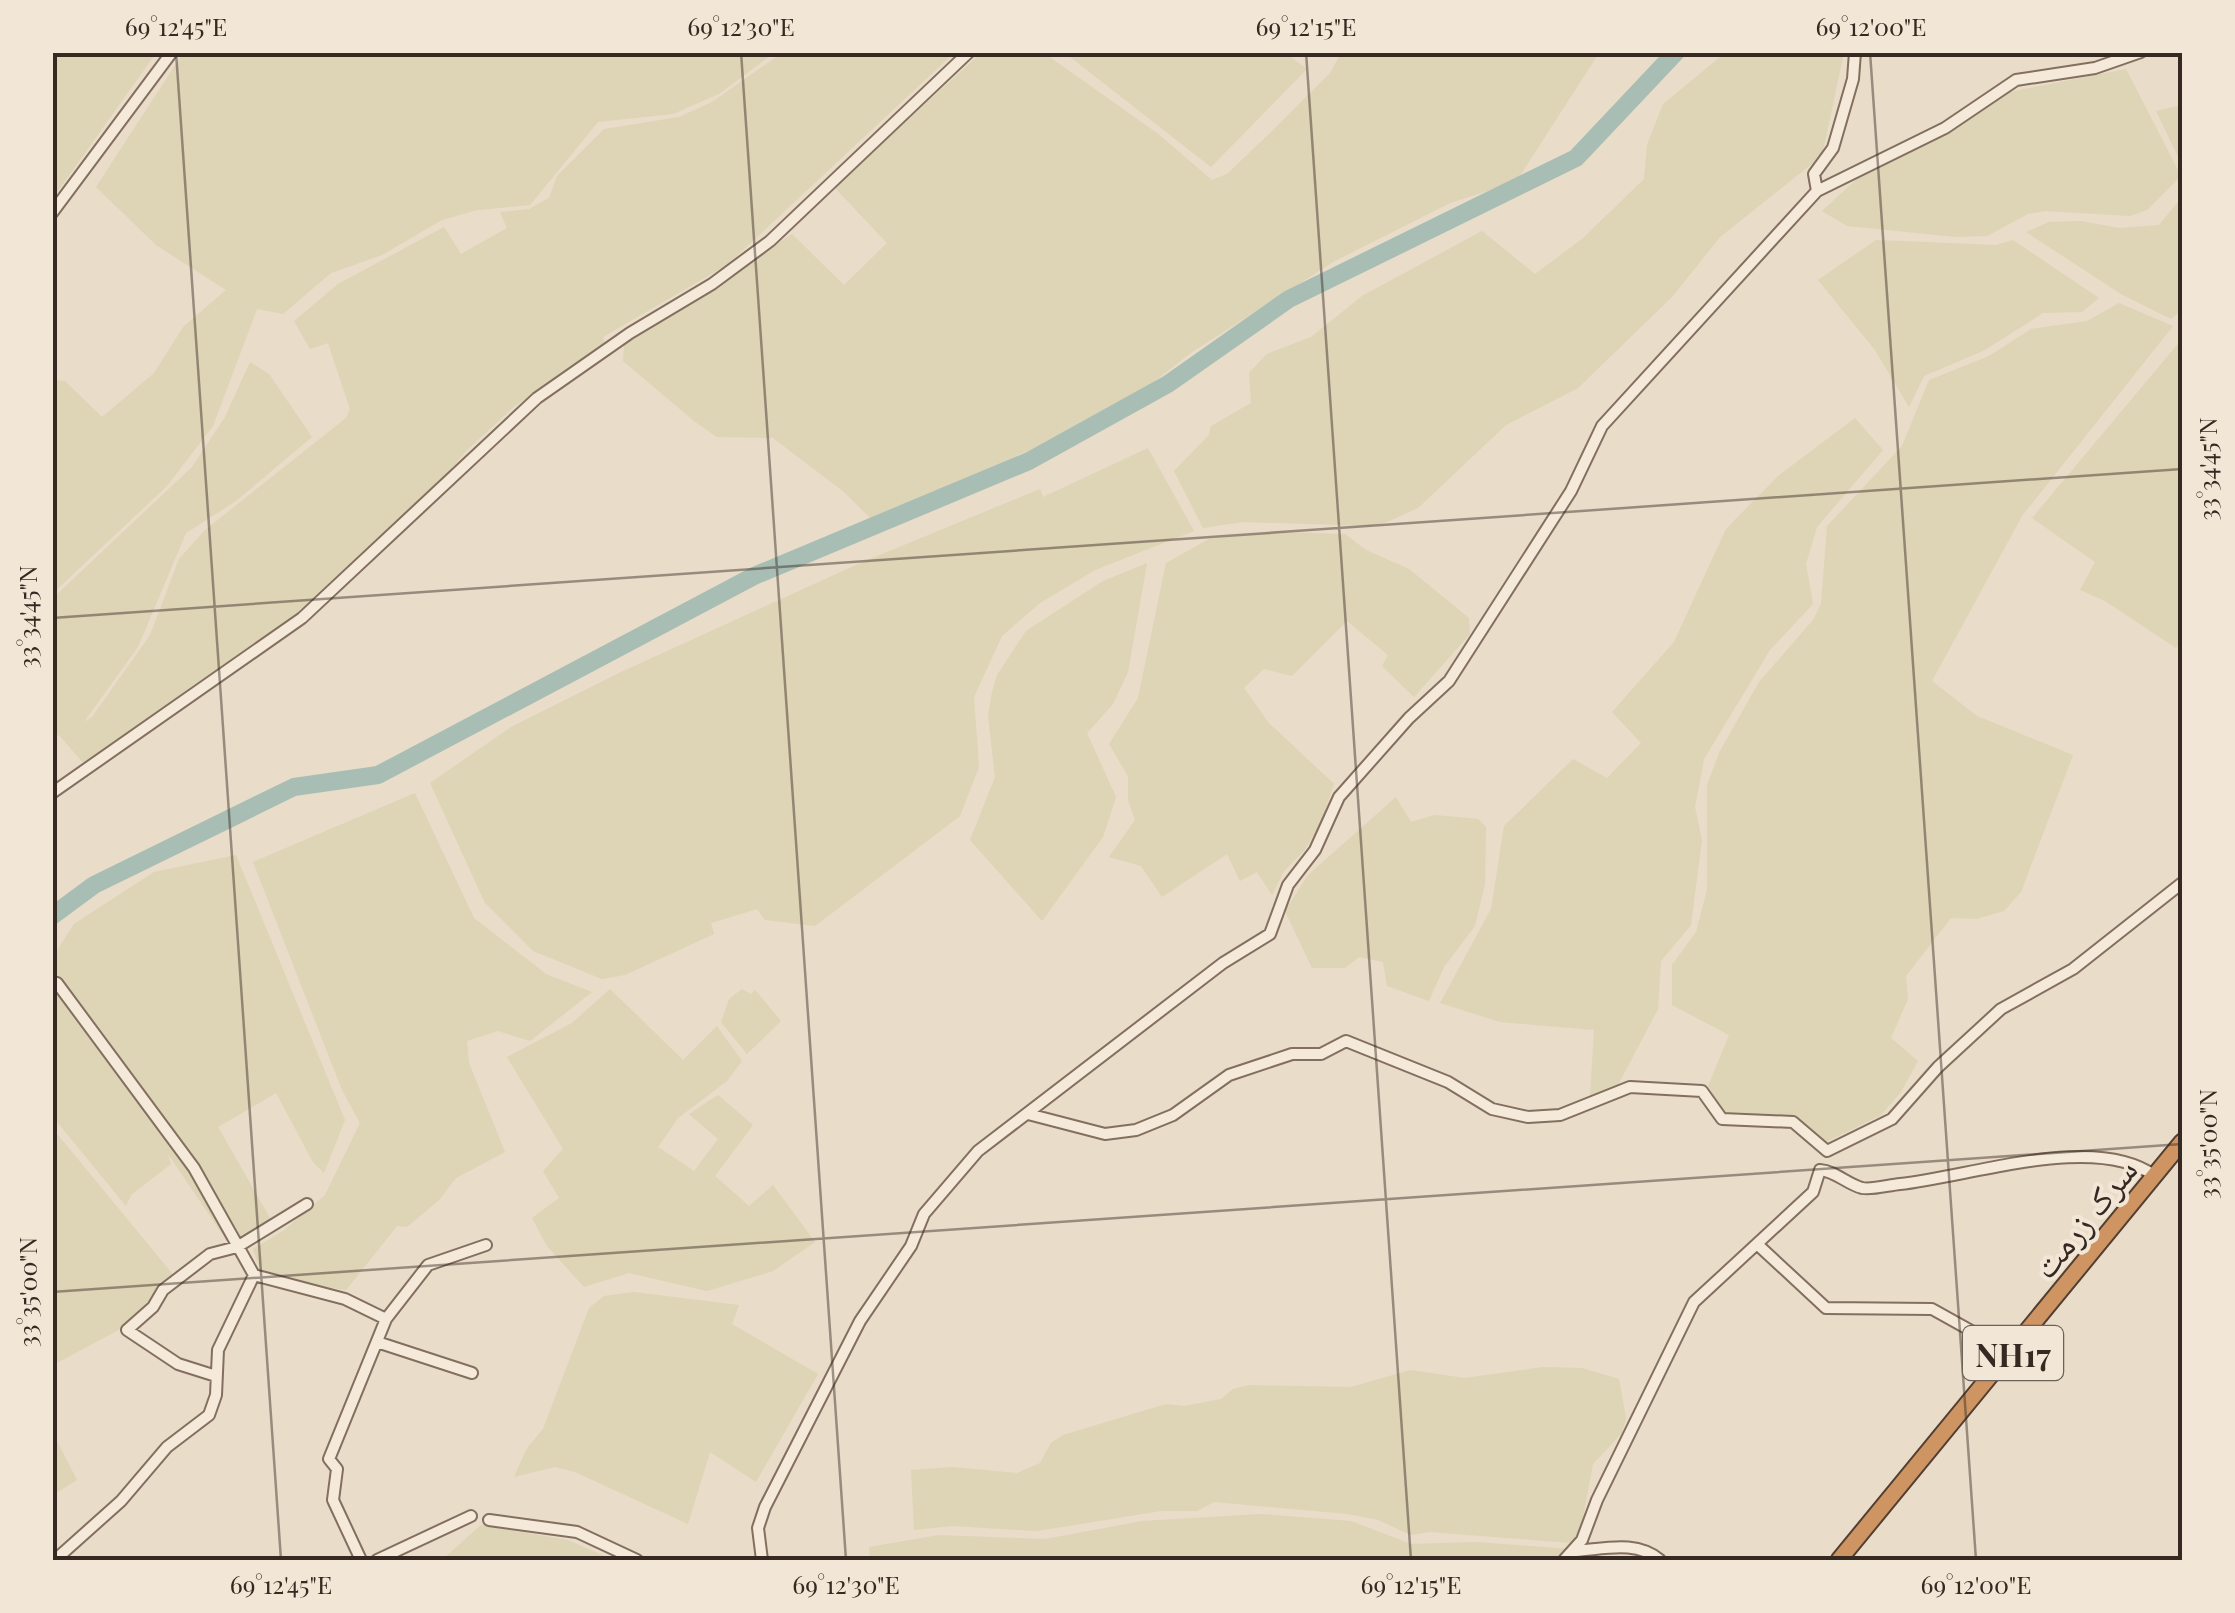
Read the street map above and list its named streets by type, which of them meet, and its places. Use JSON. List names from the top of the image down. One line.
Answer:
{"streets":{"highway":["سرک زرمت","NH17"]},"coordinates":["69°12'45\"E","69°12'30\"E","69°12'15\"E","69°12'00\"E","33°34'45\"N","33°35'00\"N"]}
